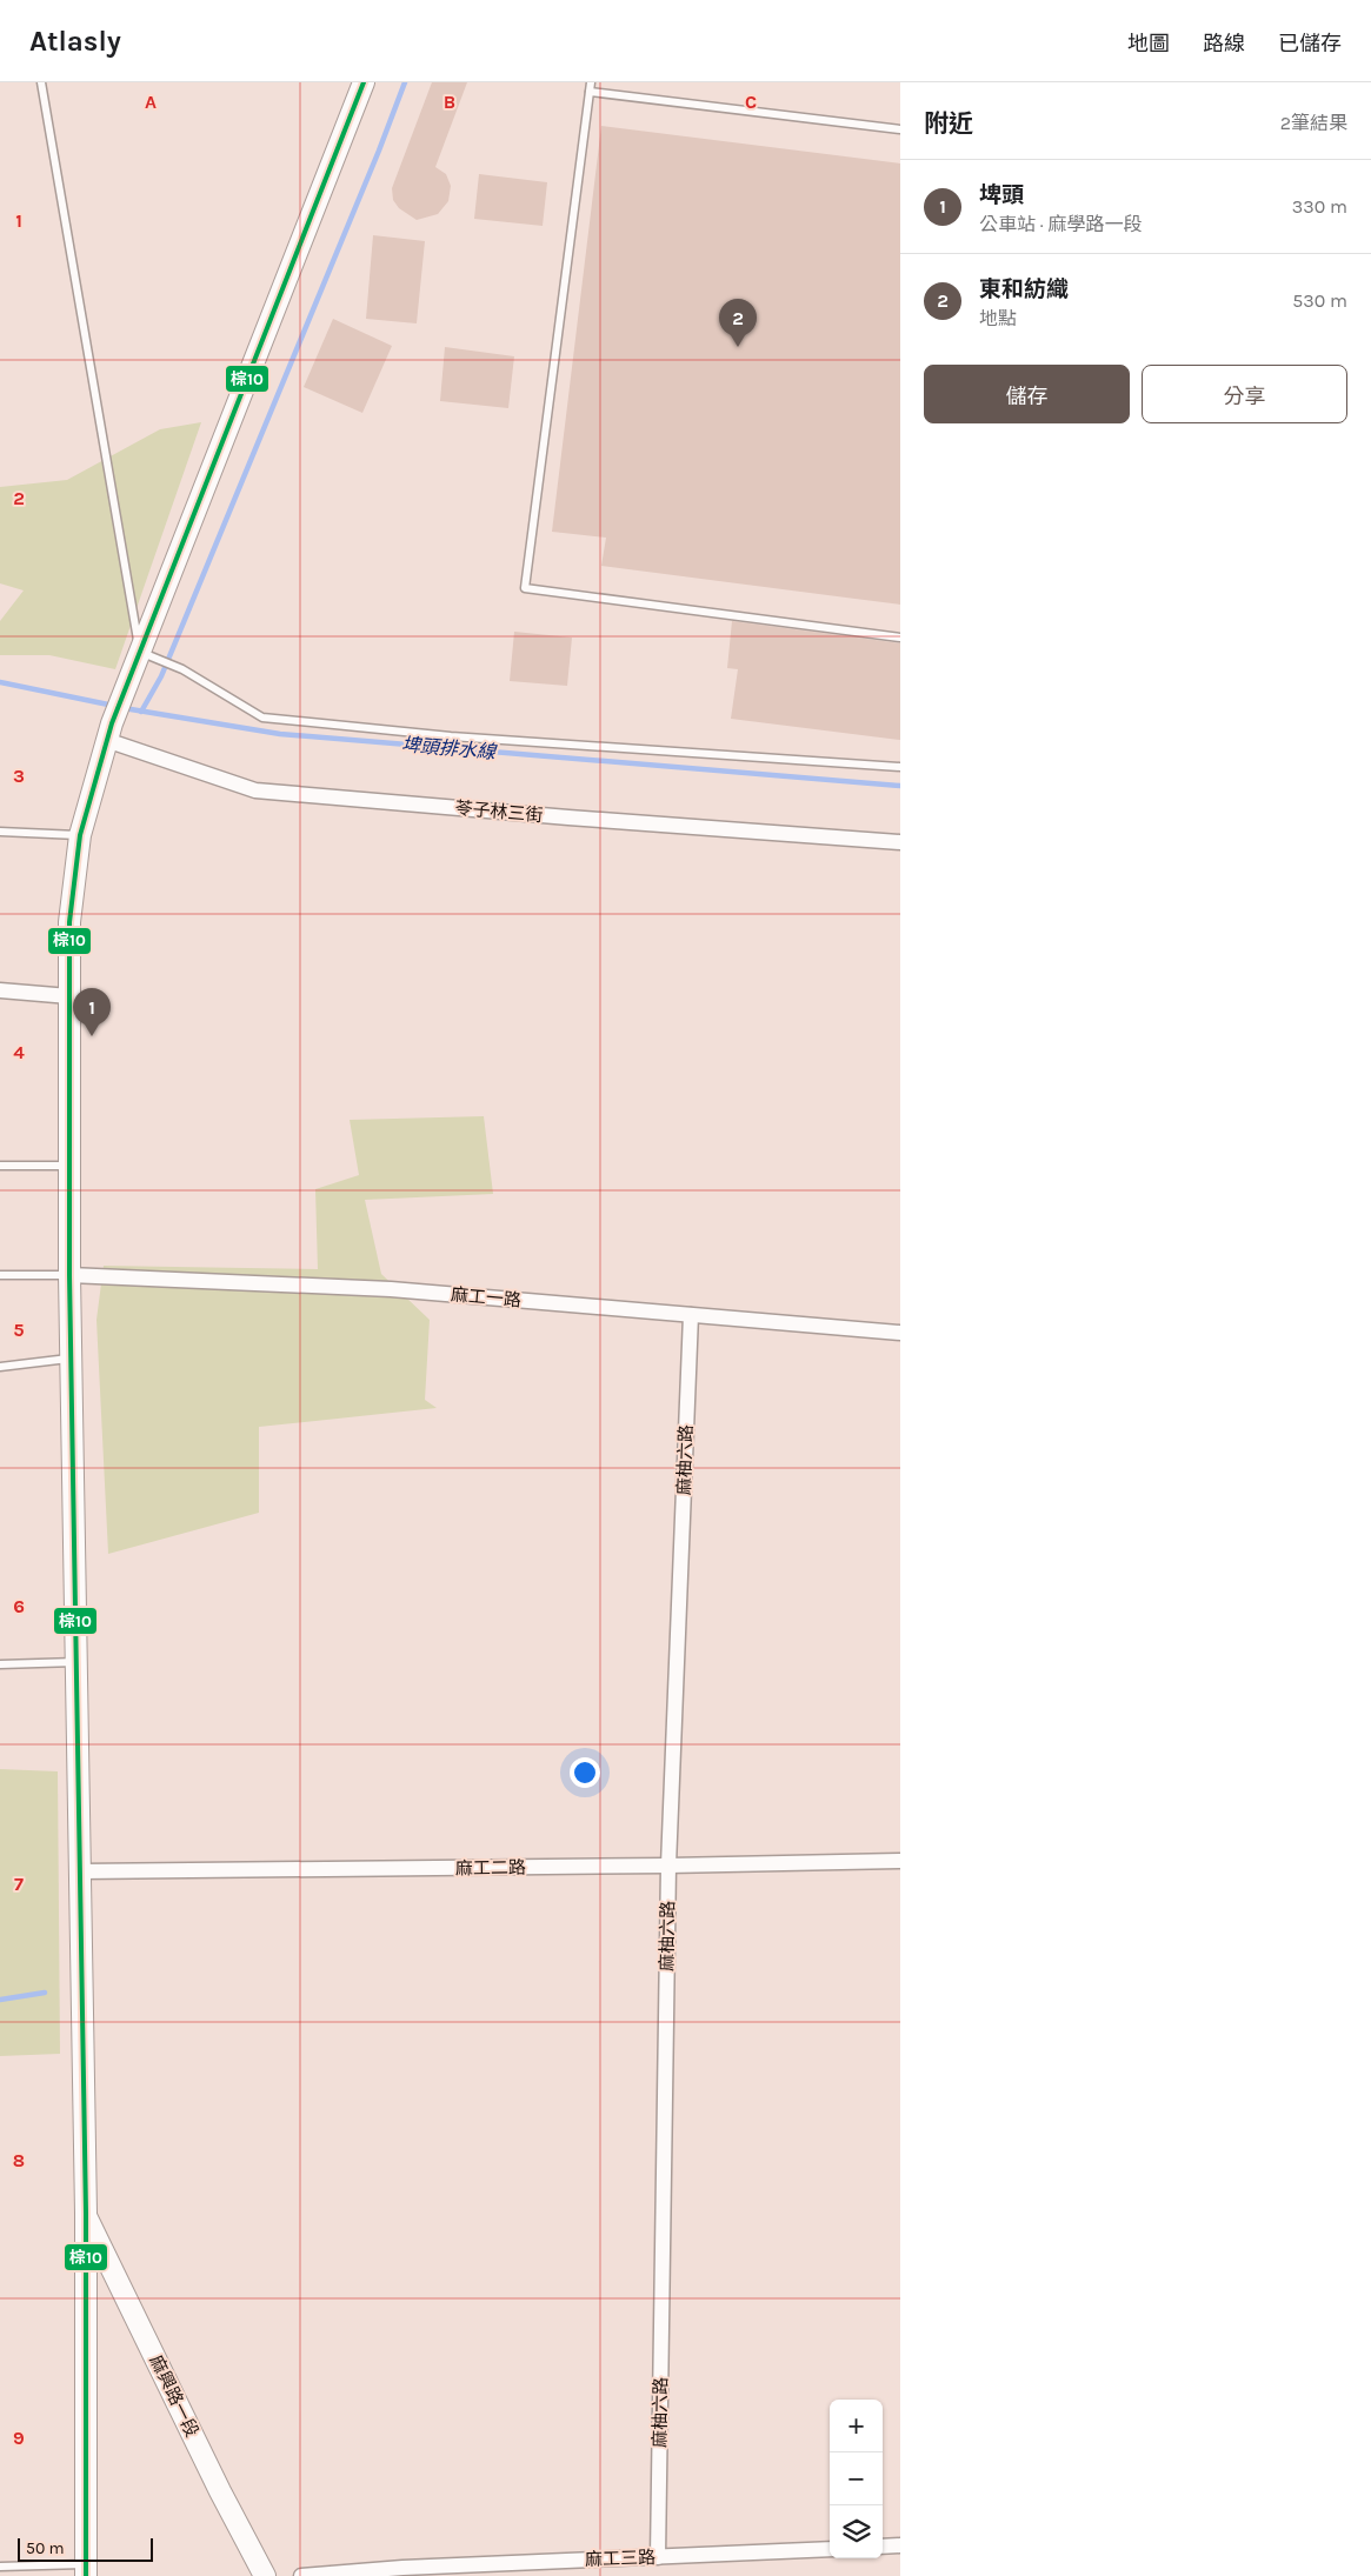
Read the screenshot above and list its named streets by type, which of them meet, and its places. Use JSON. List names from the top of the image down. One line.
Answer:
{"streets":{"main road":["麻興路一段"],"street":["苓子林三街","麻工一路","麻柚六路","麻工二路","麻工三路"]},"crossings":[["麻工一路","麻柚六路"],["麻柚六路","麻工二路"],["麻柚六路","麻工三路"]],"water":["埤頭排水線"],"lines":["transit line 棕10"],"scale_bar":"50 m","page":{"header":"Atlasly","nav":["地圖","路線","已儲存"],"heading":["附近","2筆結果"],"list":[{"mark":"1","name":"埤頭","note":"公車站 · 麻學路一段","value":"330 m"},{"mark":"2","name":"東和紡織","note":"地點","value":"530 m"}],"pins":["2","1"],"buttons":["儲存","分享"],"map_buttons":["+","−"],"scale":"50 m"},"grid":{"columns":["A","B","C"],"rows":["1","2","3","4","5","6","7","8","9"]}}
